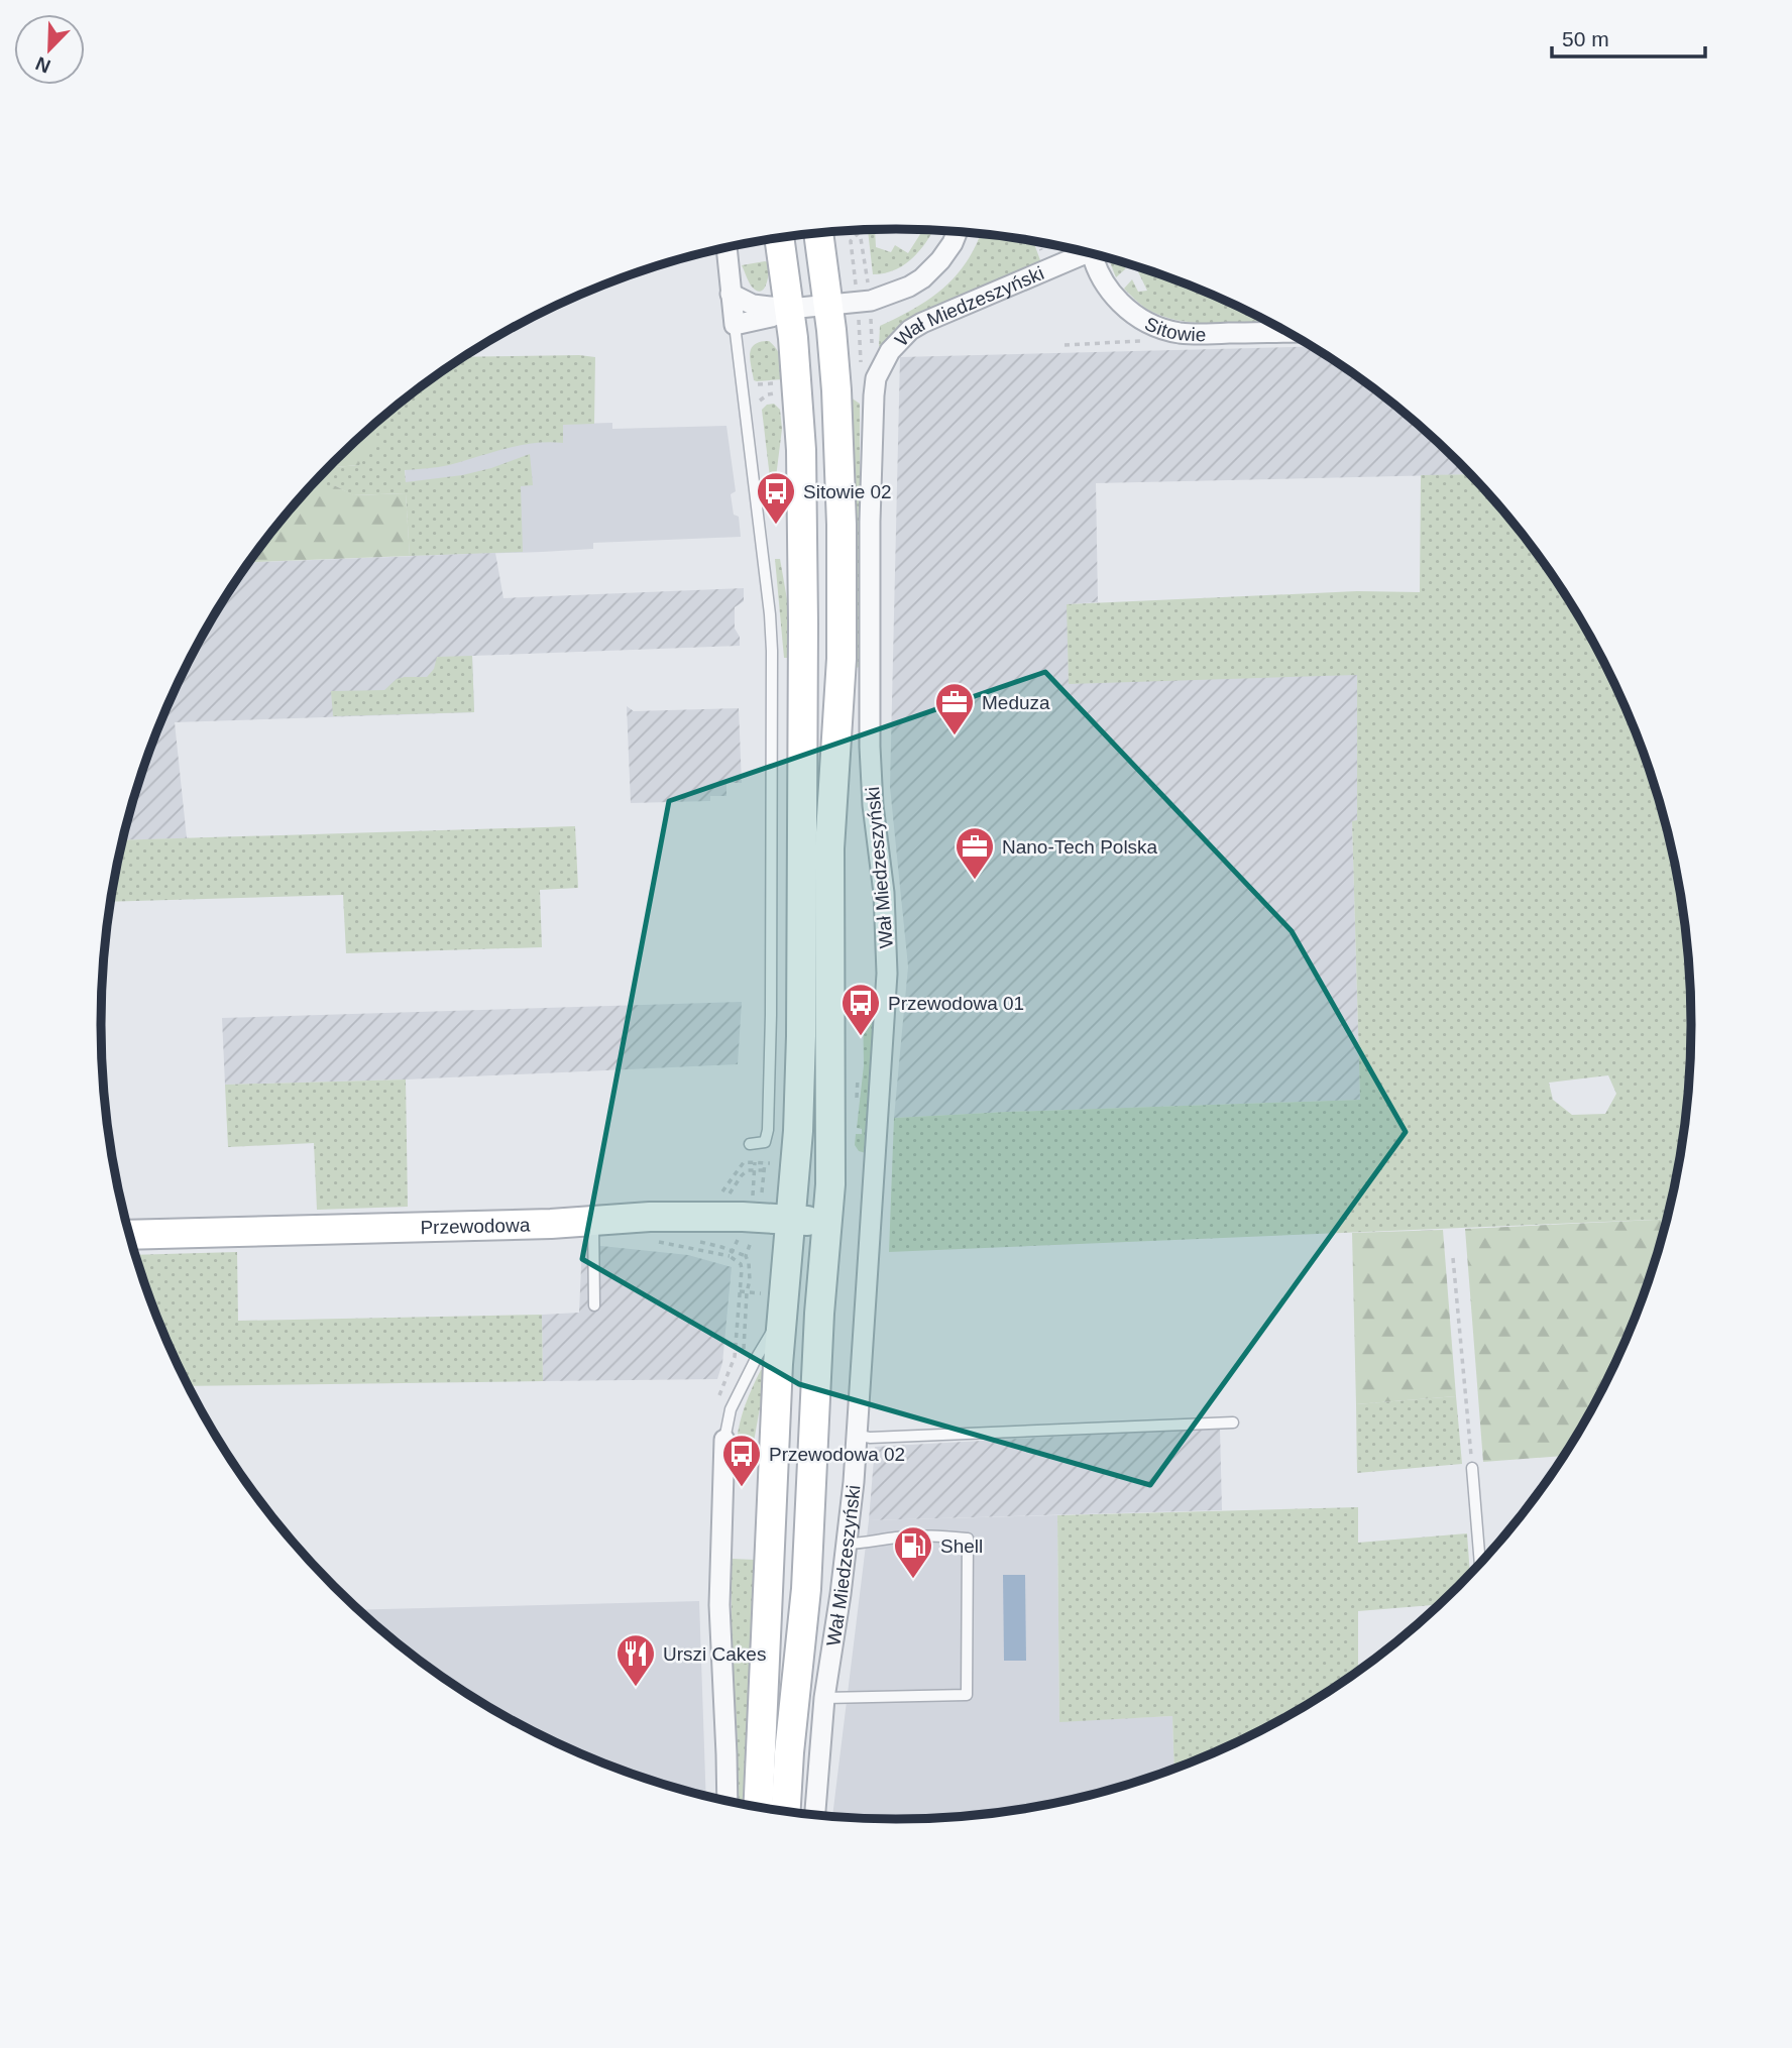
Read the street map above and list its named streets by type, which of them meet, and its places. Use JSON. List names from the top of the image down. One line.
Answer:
{"streets":{"main road":["Wał Miedzeszyński","Przewodowa"],"street":["Sitowie"]},"crossings":[["Wał Miedzeszyński","Przewodowa"]],"places":{"bus stop":["Sitowie 02","Przewodowa 01","Przewodowa 02"],"office":["Meduza","Nano-Tech Polska"],"fuel station":["Shell"],"restaurant":["Urszi Cakes"]},"scale_bar":"50 m","north":"bottom left"}
